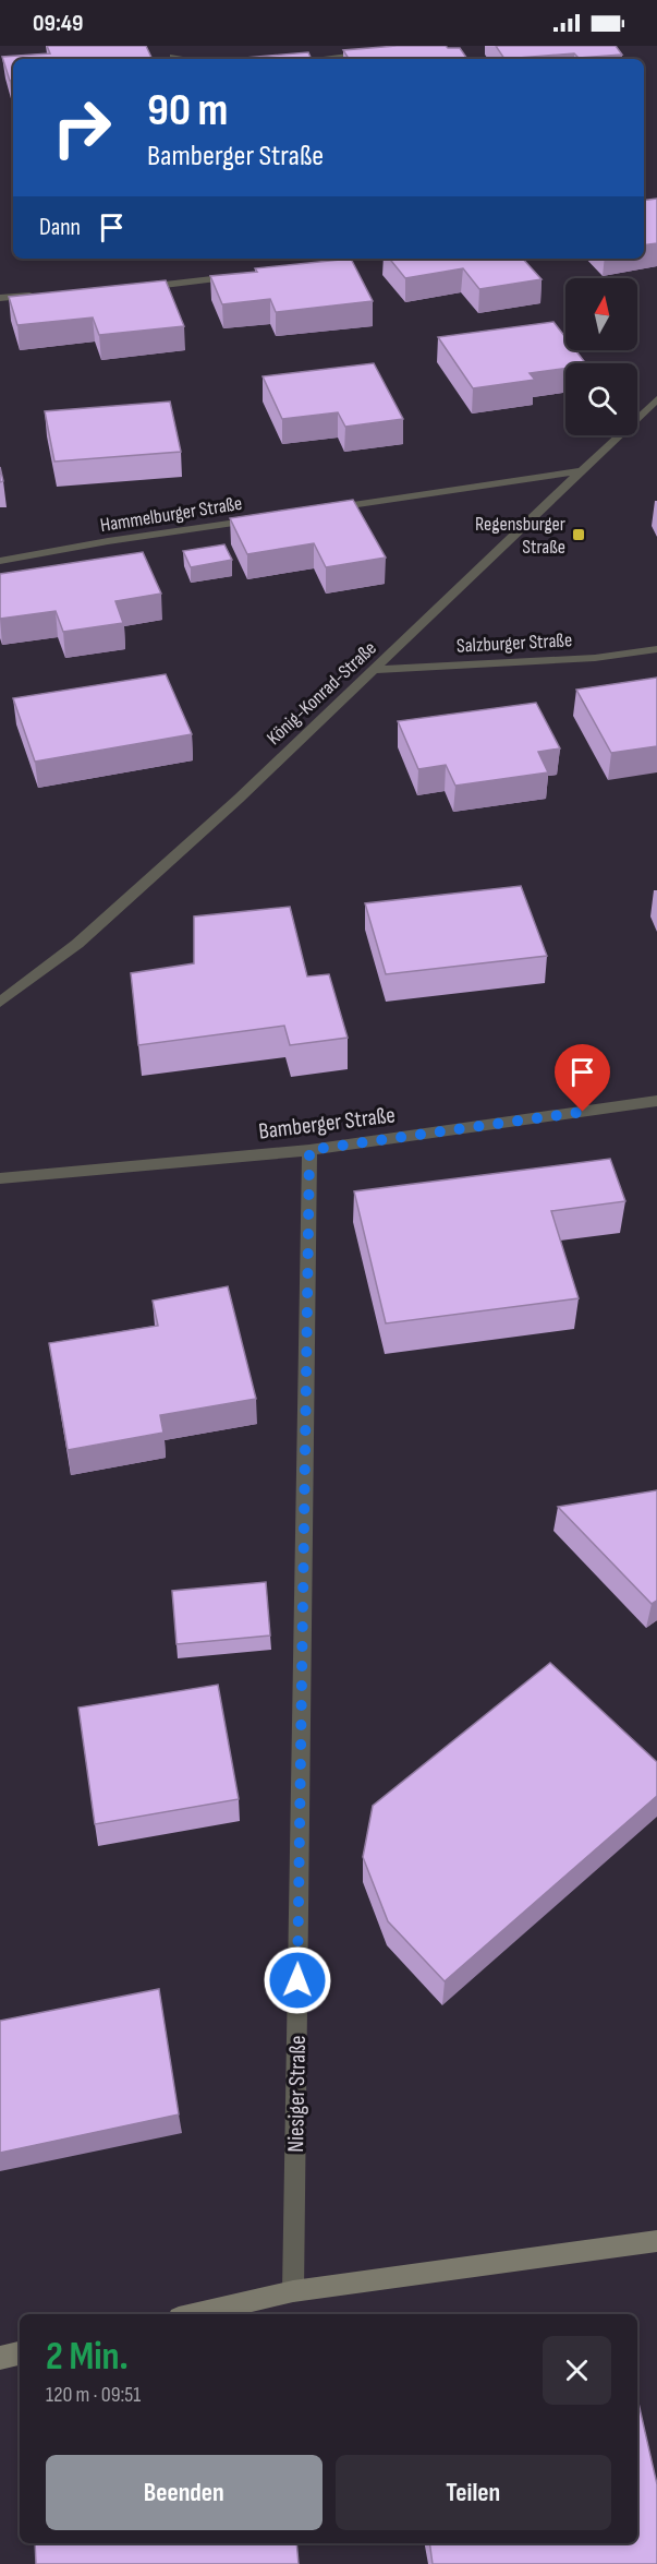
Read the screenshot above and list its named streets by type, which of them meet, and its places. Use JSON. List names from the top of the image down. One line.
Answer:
{"streets":{"street":["Hammelburger Straße","Salzburger Straße","König-Konrad-Straße","Bamberger Straße","Niesiger Straße"]},"crossings":[["Salzburger Straße","König-Konrad-Straße"],["Bamberger Straße","Niesiger Straße"]],"places":{"transit":["Regensburger Straße"]},"north":"top","page":{"status":"09:49","turn":["90 m","Bamberger Straße"],"then":"Dann","heading":["2 Min.","120 m · 09:51"],"buttons":["Beenden","Teilen"]}}
